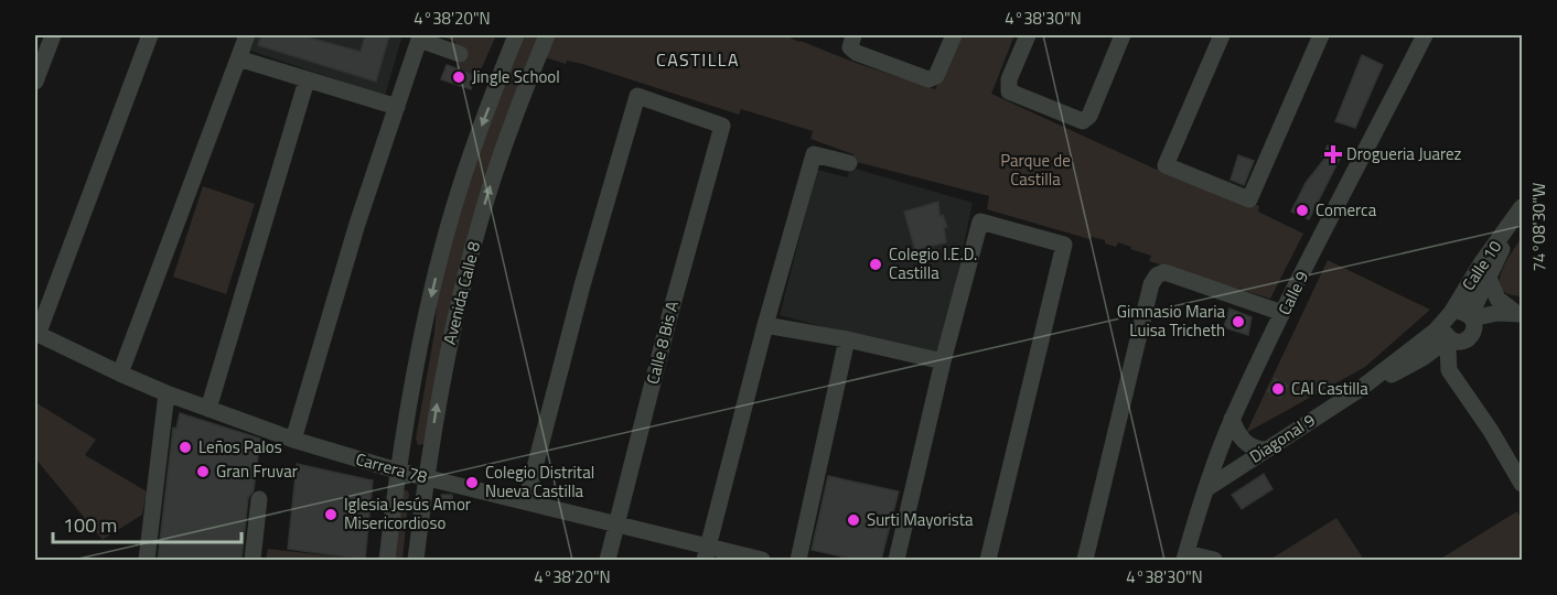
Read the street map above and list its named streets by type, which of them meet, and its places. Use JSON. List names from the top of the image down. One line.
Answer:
{"streets":{"street":["Calle 10","Avenida Calle 8","Calle 9","Calle 8 Bis A","Diagonal 9","Carrera 78"]},"crossings":[["Calle 10","Diagonal 9"],["Avenida Calle 8","Carrera 78"],["Calle 9","Diagonal 9"],["Calle 8 Bis A","Carrera 78"]],"districts":["CASTILLA"],"parks":["Parque de Castilla"],"places":{"other":["Jingle School","Comerca","Colegio I.E.D. Castilla","Gimnasio Maria Luisa Tricheth","CAI Castilla","Leños Palos","Gran Fruvar","Colegio Distrital Nueva Castilla","Iglesia Jesús Amor Misericordioso","Surti Mayorista"],"health":["Drogueria Juarez"]},"scale_bar":"100 m","coordinates":["4°38'20\"N","4°38'30\"N","74°08'30\"W"]}
